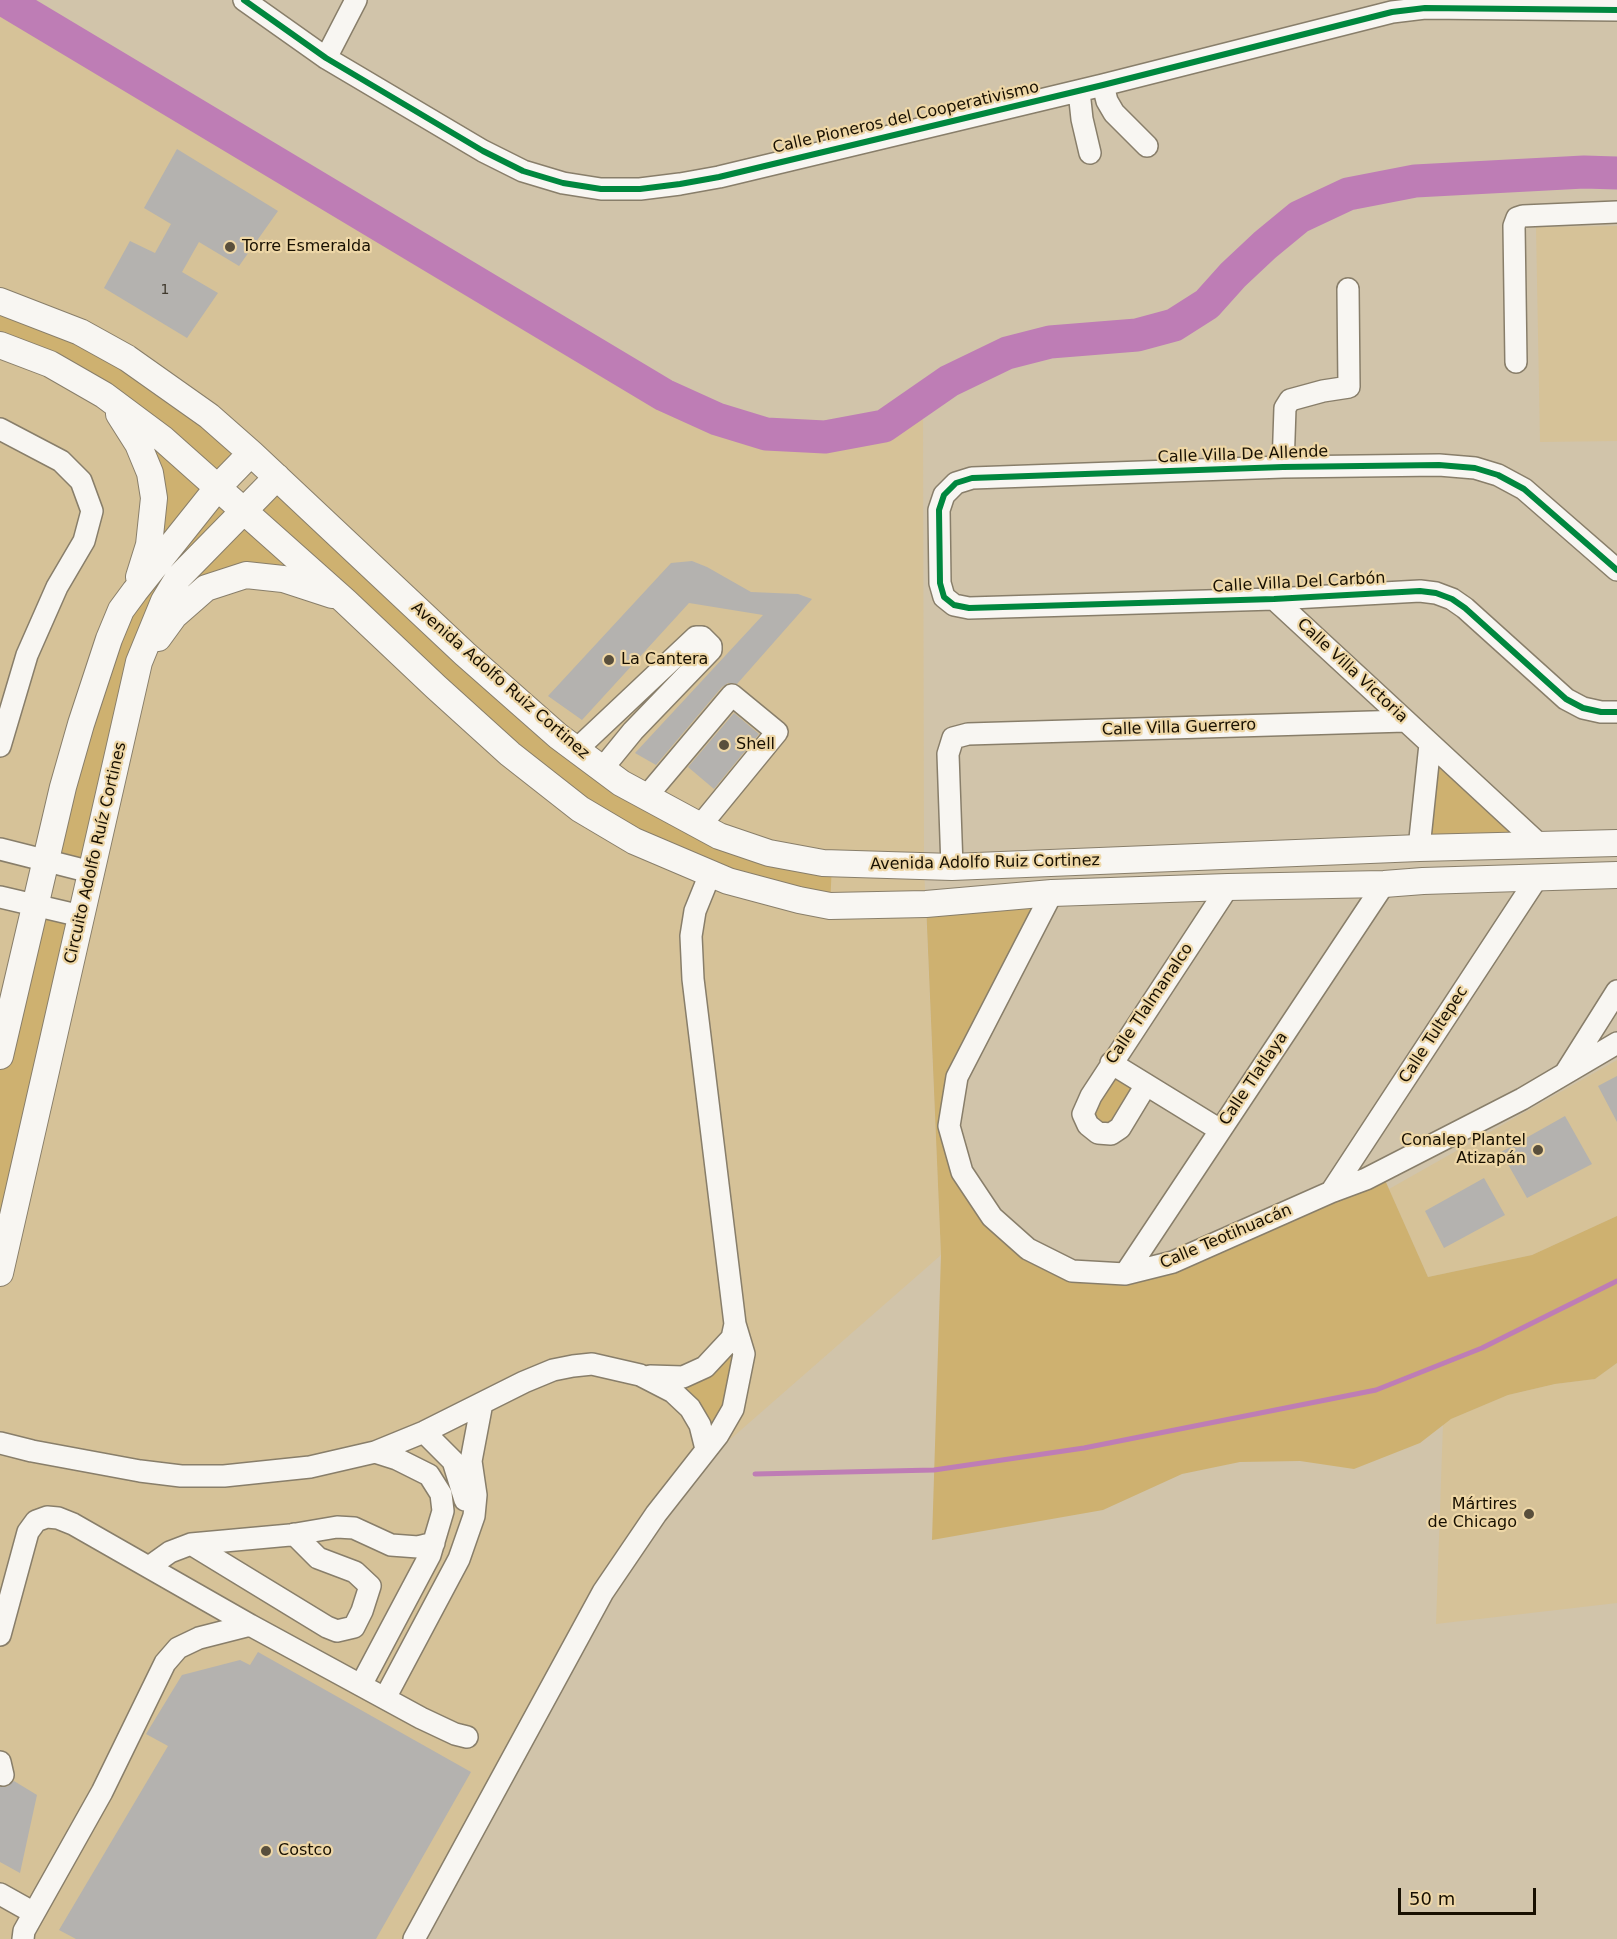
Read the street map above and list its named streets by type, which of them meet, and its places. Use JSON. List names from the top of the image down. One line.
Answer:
{"streets":{"main road":["Avenida Adolfo Ruiz Cortinez","Circuito Adolfo Ruíz Cortines"],"street":["Calle Pioneros del Cooperativismo","Calle Villa De Allende","Calle Villa Del Carbón","Calle Villa Victoria","Calle Villa Guerrero","Calle Tlalmanalco","Calle Tultepec","Calle Tlatlaya","Calle Teotihuacán"]},"crossings":[["Calle Villa De Allende","Calle Villa Del Carbón"],["Calle Villa Del Carbón","Calle Villa Victoria"],["Calle Villa Victoria","Avenida Adolfo Ruiz Cortinez"],["Calle Villa Victoria","Calle Villa Guerrero"],["Avenida Adolfo Ruiz Cortinez","Calle Villa Guerrero"],["Avenida Adolfo Ruiz Cortinez","Circuito Adolfo Ruíz Cortines"],["Avenida Adolfo Ruiz Cortinez","Calle Tlalmanalco"],["Avenida Adolfo Ruiz Cortinez","Calle Tultepec"],["Avenida Adolfo Ruiz Cortinez","Calle Tlatlaya"],["Avenida Adolfo Ruiz Cortinez","Calle Teotihuacán"],["Calle Tultepec","Calle Teotihuacán"],["Calle Tlatlaya","Calle Teotihuacán"]],"places":["Torre Esmeralda","La Cantera","Shell","Conalep Plantel Atizapán","Mártires de Chicago","Costco"],"house_numbers":["1"],"scale_bar":"50 m"}
